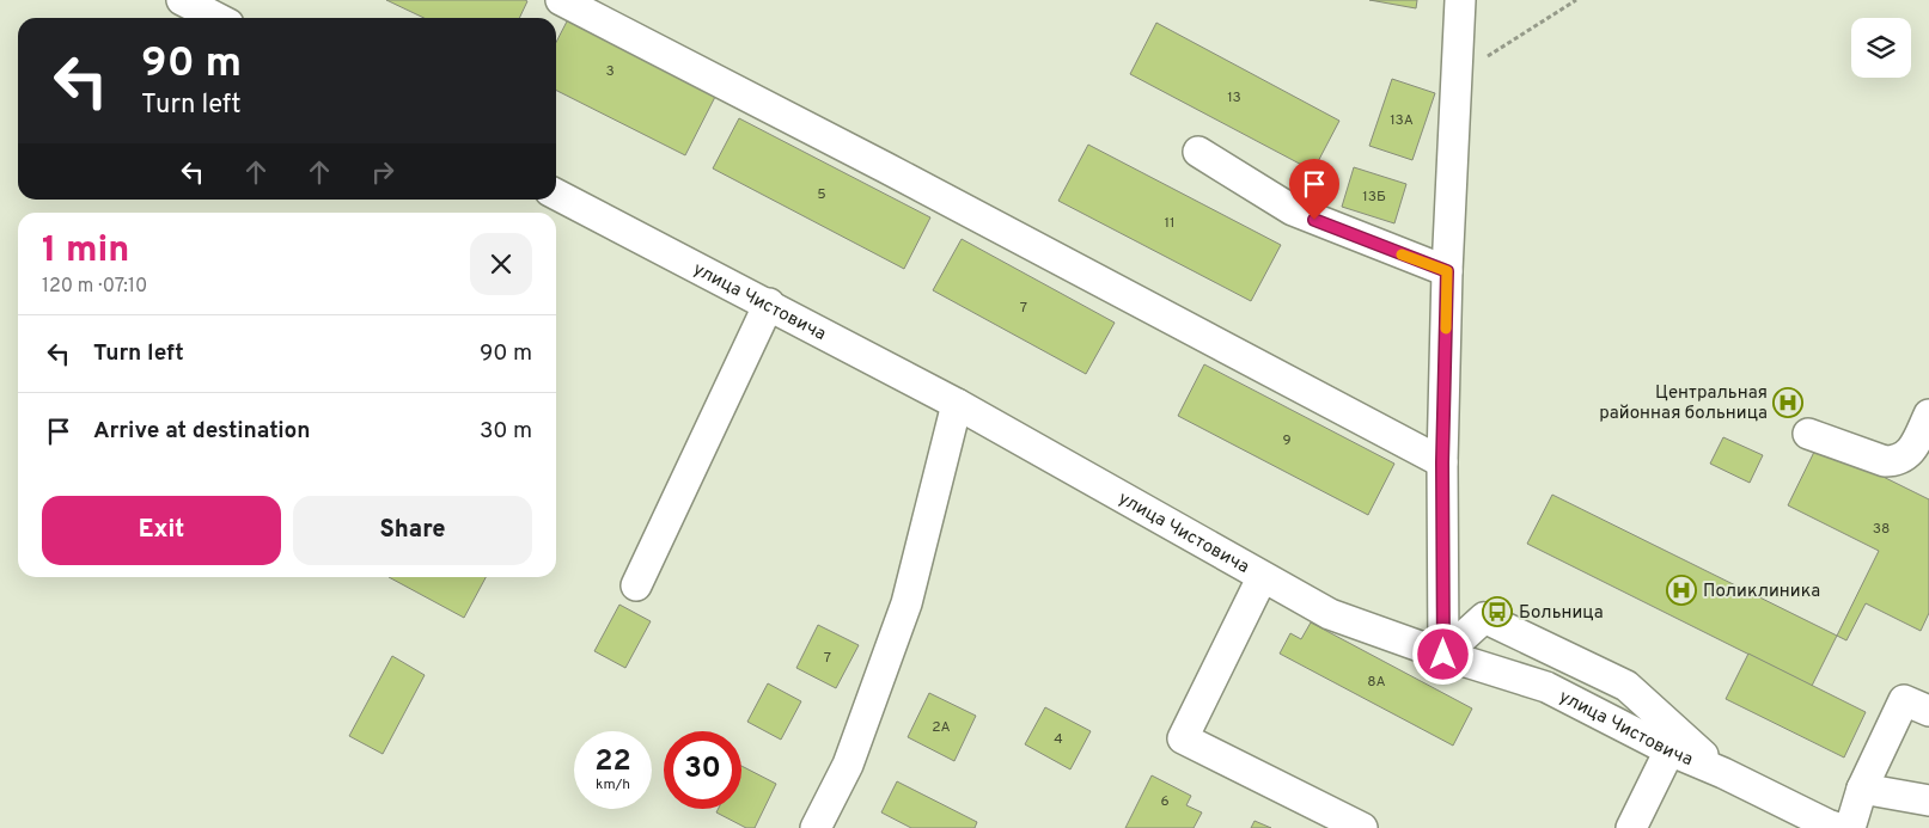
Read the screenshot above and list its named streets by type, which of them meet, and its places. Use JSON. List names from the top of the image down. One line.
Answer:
{"streets":{"street":["улица Чистовича"]},"places":{"hospital":["Центральная районная больница","Поликлиника"],"bus stop":["Больница"]},"house_numbers":["3","13","13А","5","13Б","11","7","9","38","7","8А","2А","4","6"],"page":{"turn":["90 m","Turn left"],"heading":["1 min","120 m · 07:10"],"list":[{"name":"Turn left","value":"90 m"},{"name":"Arrive at destination","value":"30 m"}],"buttons":["Exit","Share"],"speed":"22 km/h","limit":"30"}}
